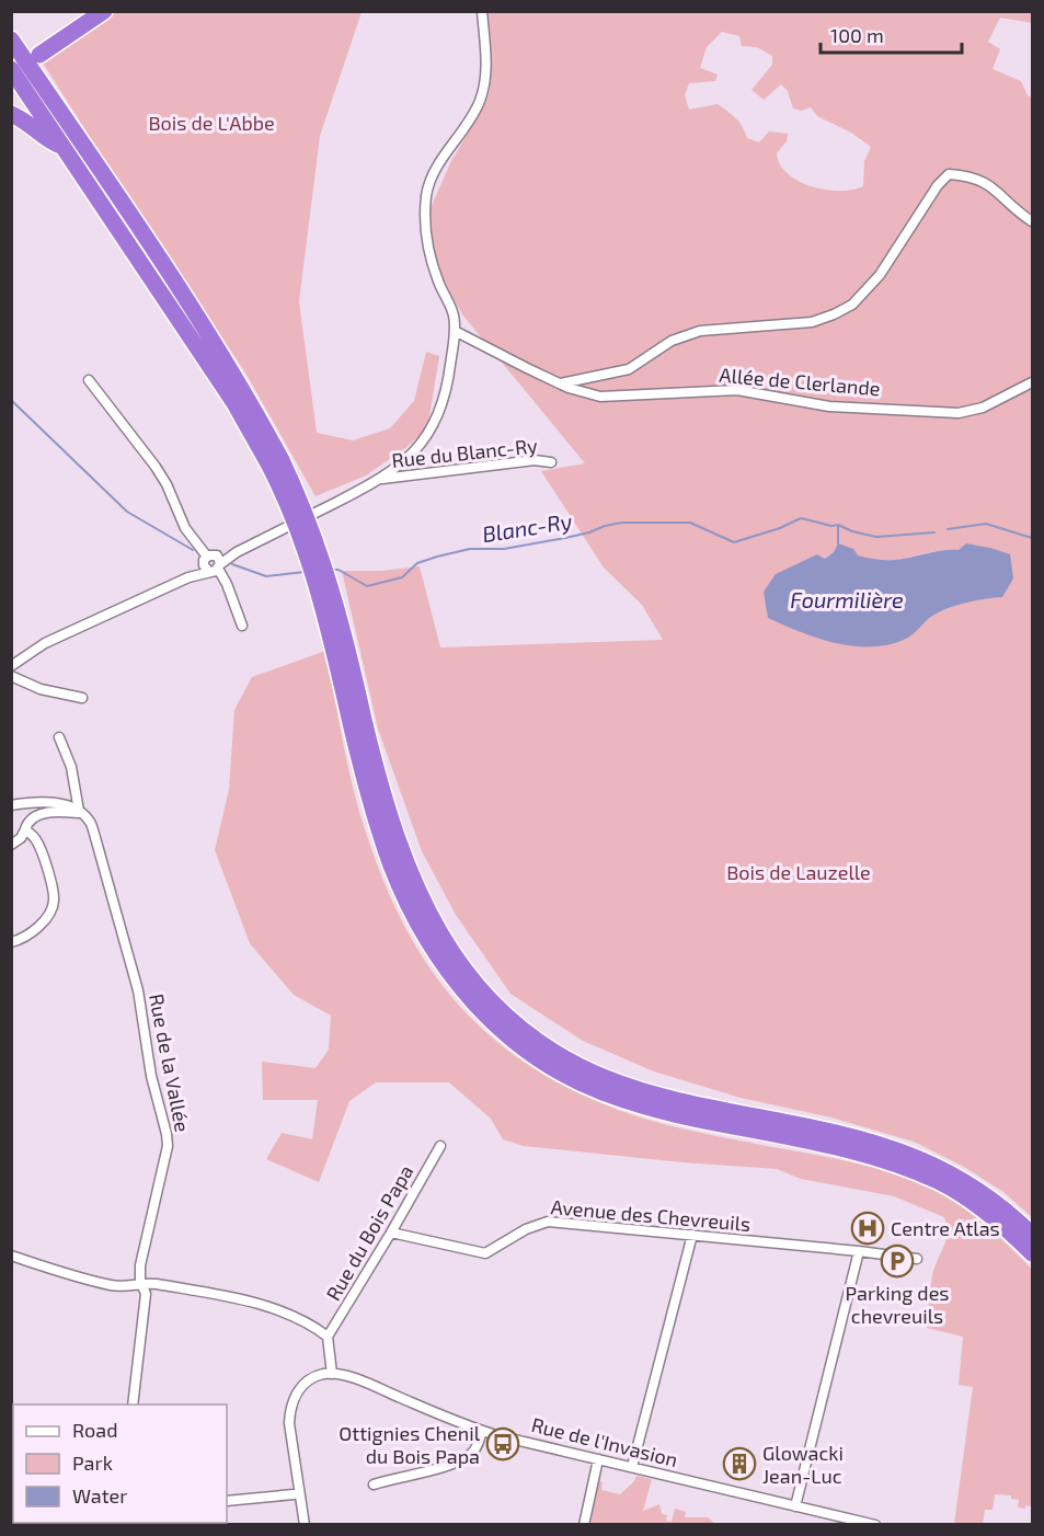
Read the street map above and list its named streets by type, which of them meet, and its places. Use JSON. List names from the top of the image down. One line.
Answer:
{"streets":{"street":["Allée de Clerlande","Rue du Blanc-Ry","Rue de la Vallée","Avenue des Chevreuils","Rue du Bois Papa","Rue de l'Invasion"]},"crossings":[["Allée de Clerlande","Rue du Blanc-Ry"],["Avenue des Chevreuils","Rue du Bois Papa"]],"water":["Blanc-Ry","Fourmilière"],"parks":["Bois de L'Abbe","Bois de Lauzelle"],"places":{"hospital":["Centre Atlas"],"parking":["Parking des chevreuils"],"bus stop":["Ottignies Chenil du Bois Papa"],"building":["Glowacki Jean-Luc"]},"legend":["Road","Park","Water"],"scale_bar":"100 m"}
